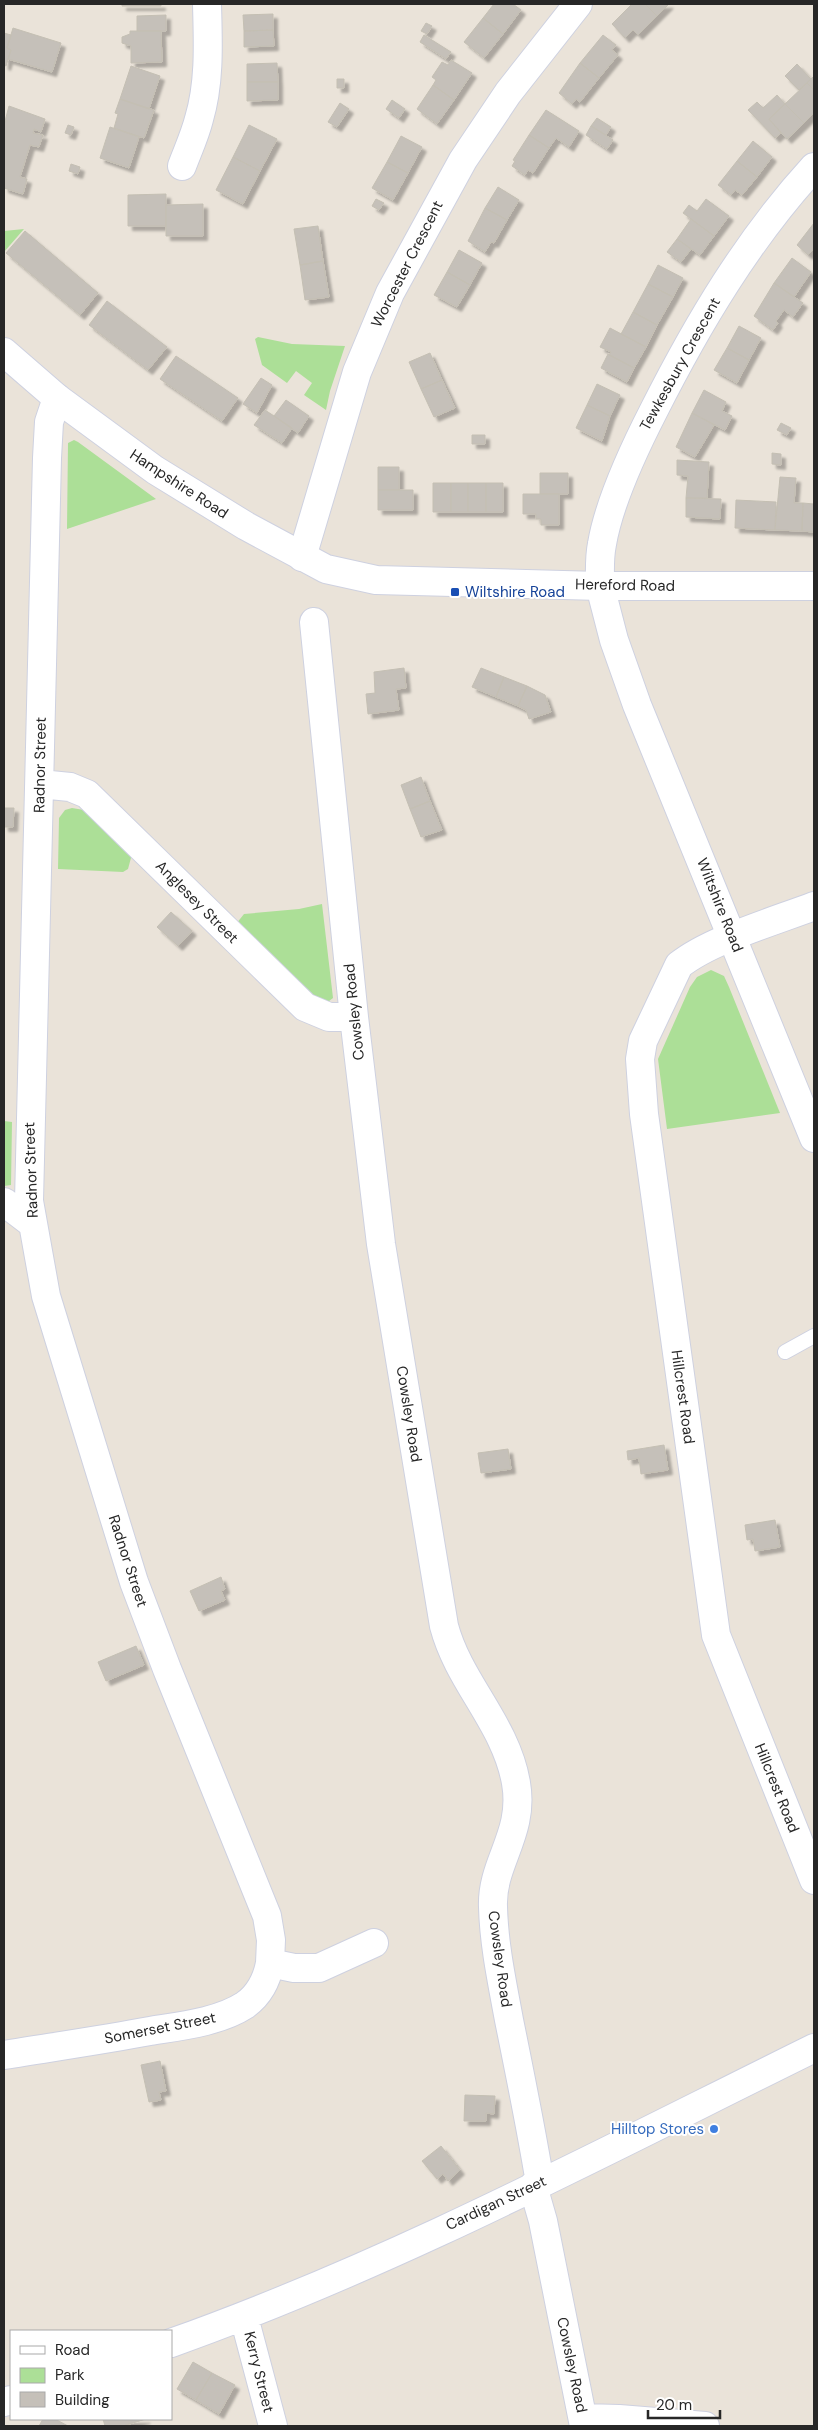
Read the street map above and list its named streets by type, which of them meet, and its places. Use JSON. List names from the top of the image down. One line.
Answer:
{"streets":{"street":["Worcester Crescent","Tewkesbury Crescent","Hampshire Road","Hereford Road","Radnor Street","Anglesey Street","Wiltshire Road","Cowsley Road","Hillcrest Road","Somerset Street","Cardigan Street","Kerry Street"]},"crossings":[["Worcester Crescent","Hampshire Road"],["Tewkesbury Crescent","Hereford Road"],["Tewkesbury Crescent","Wiltshire Road"],["Hampshire Road","Hereford Road"],["Hampshire Road","Radnor Street"],["Hereford Road","Wiltshire Road"],["Radnor Street","Anglesey Street"],["Radnor Street","Somerset Street"],["Anglesey Street","Cowsley Road"],["Wiltshire Road","Hillcrest Road"],["Cowsley Road","Cardigan Street"],["Cardigan Street","Kerry Street"]],"places":{"transit":["Wiltshire Road"],"other":["Hilltop Stores"]},"legend":["Road","Park","Building"],"scale_bar":"20 m"}
